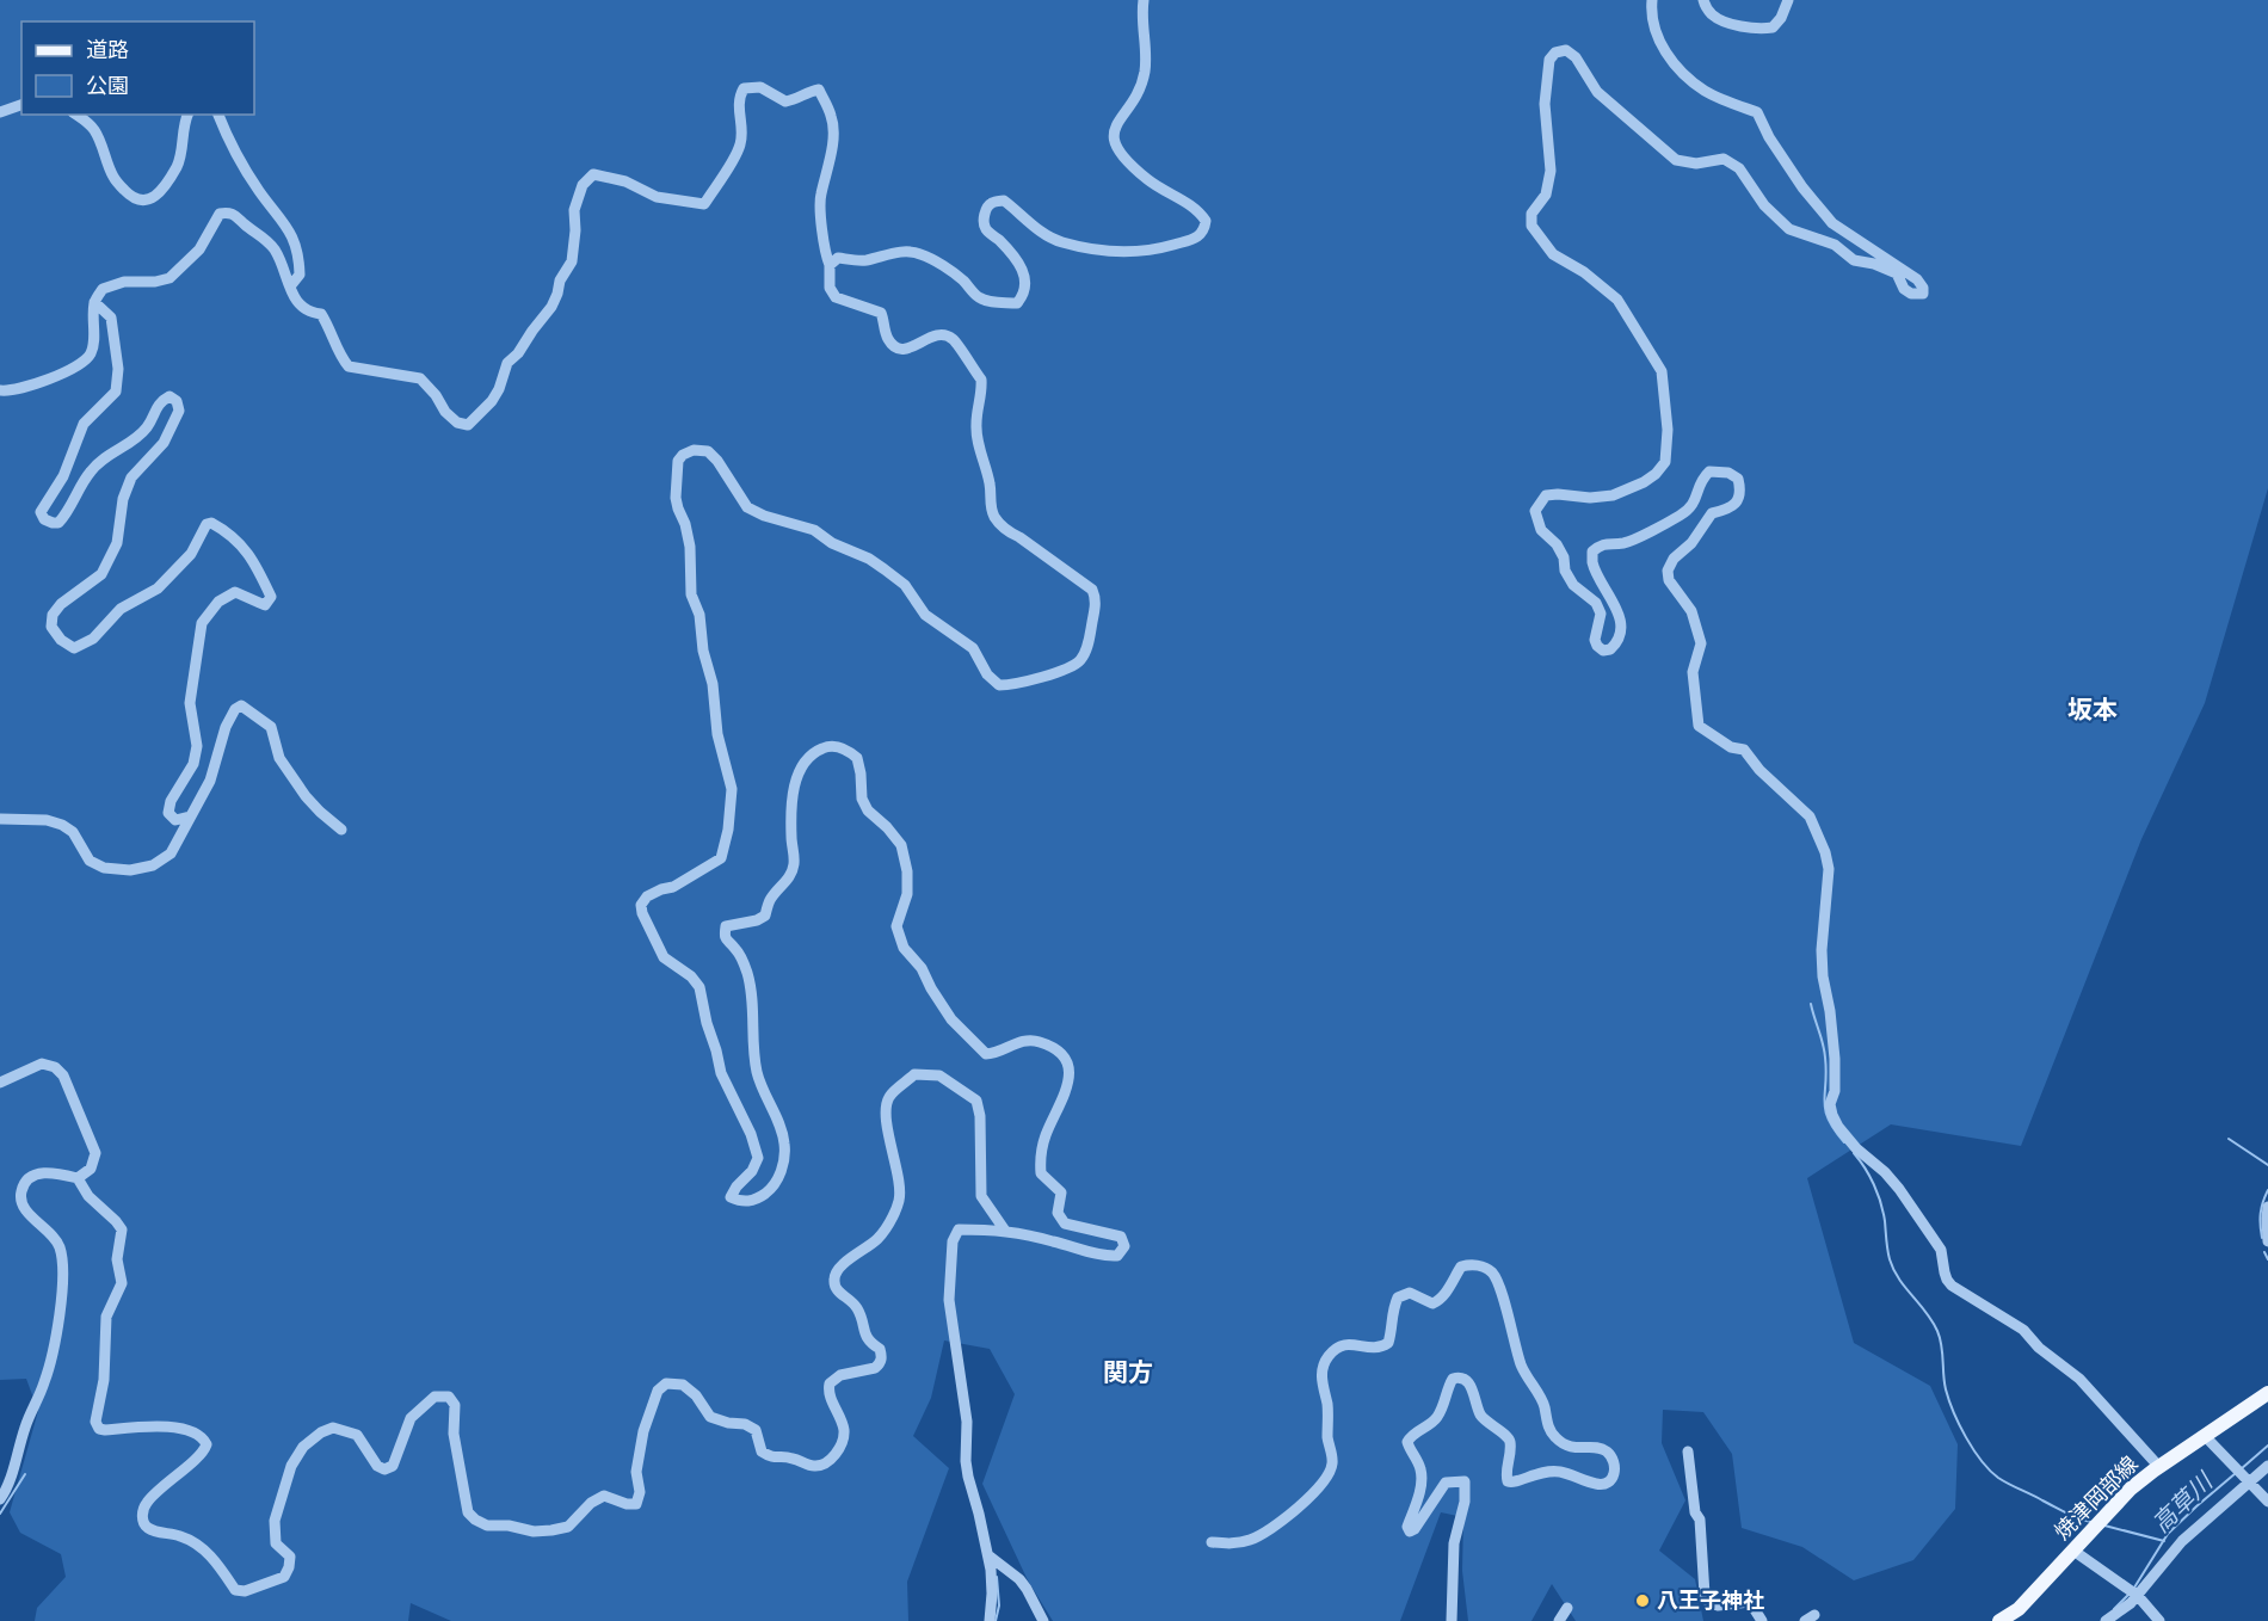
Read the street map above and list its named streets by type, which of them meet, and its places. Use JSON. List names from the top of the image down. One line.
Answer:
{"streets":{"main road":["焼津岡部線"]},"districts":["坂本","関方"],"water":["高草川"],"places":["八王子神社"],"legend":["道路","公園"]}
